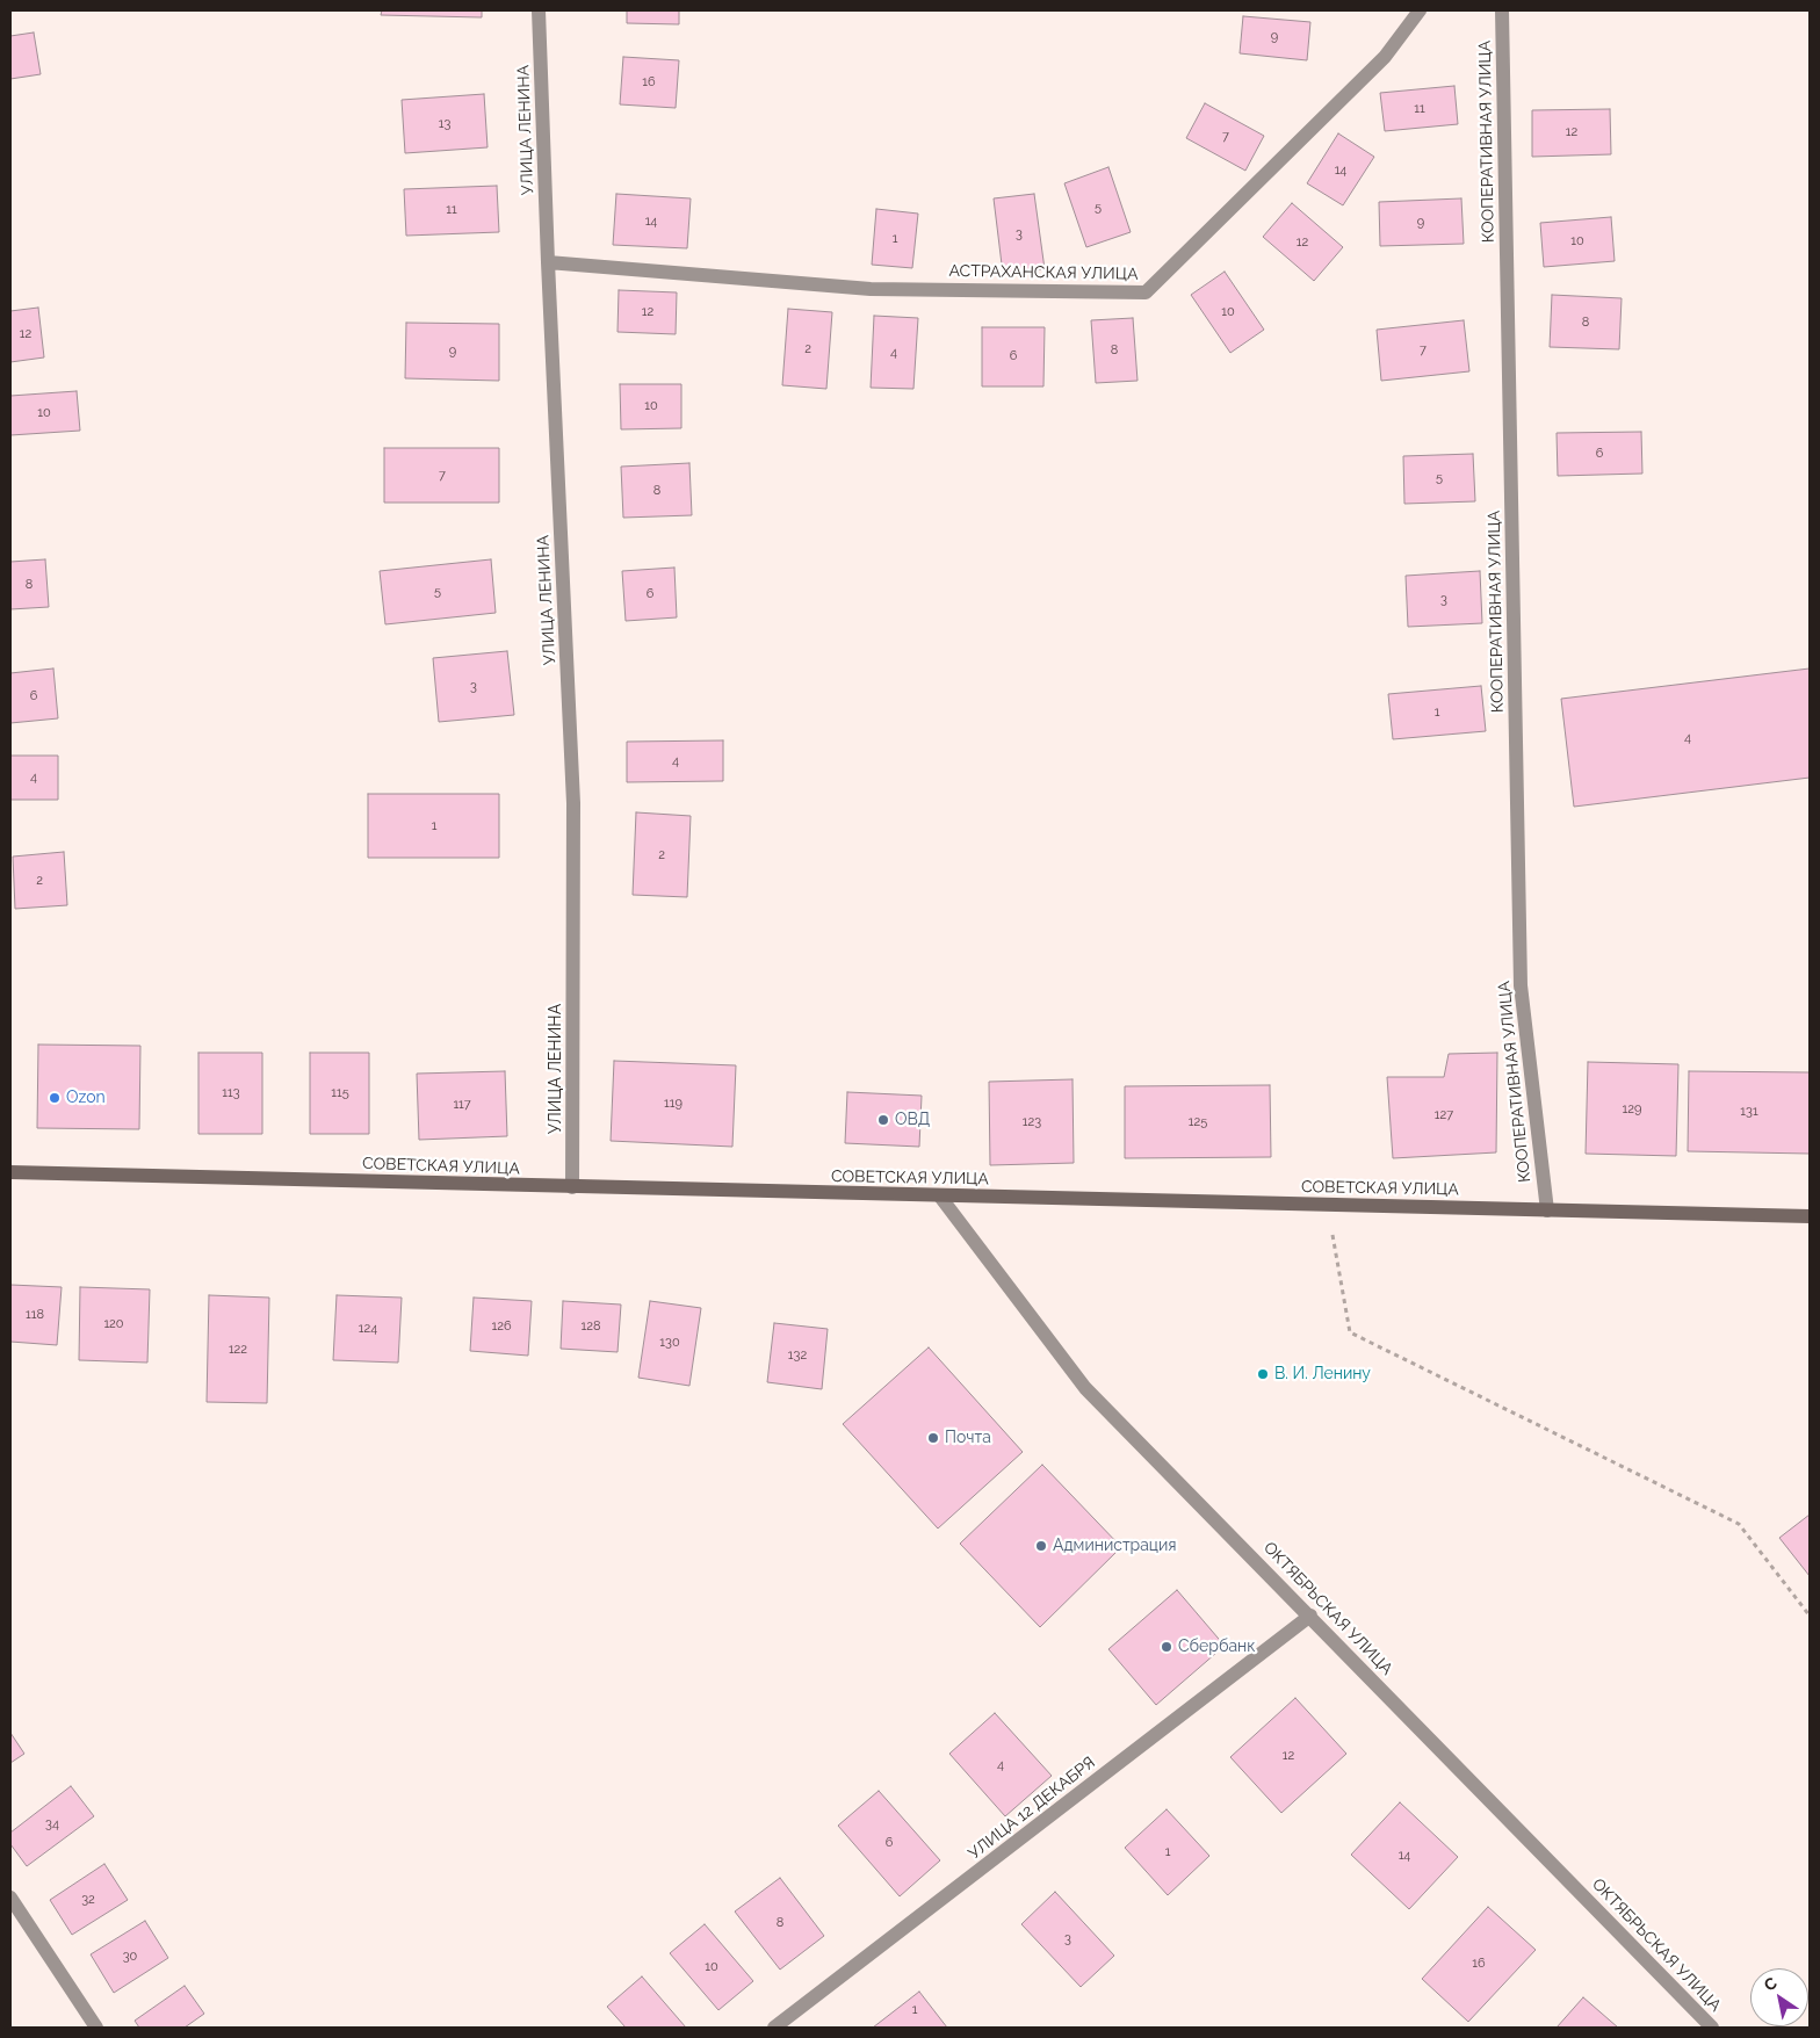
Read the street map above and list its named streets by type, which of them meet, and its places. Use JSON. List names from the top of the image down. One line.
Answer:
{"streets":{"street":["УЛИЦА ЛЕНИНА","КООПЕРАТИВНАЯ УЛИЦА","АСТРАХАНСКАЯ УЛИЦА","СОВЕТСКАЯ УЛИЦА","ОКТЯБРЬСКАЯ УЛИЦА","УЛИЦА 12 ДЕКАБРЯ"]},"crossings":[["УЛИЦА ЛЕНИНА","АСТРАХАНСКАЯ УЛИЦА"],["УЛИЦА ЛЕНИНА","СОВЕТСКАЯ УЛИЦА"],["КООПЕРАТИВНАЯ УЛИЦА","СОВЕТСКАЯ УЛИЦА"],["СОВЕТСКАЯ УЛИЦА","ОКТЯБРЬСКАЯ УЛИЦА"],["ОКТЯБРЬСКАЯ УЛИЦА","УЛИЦА 12 ДЕКАБРЯ"]],"places":["Ozon","ОВД","В. И. Ленину","Почта","Администрация","Сбербанк"],"house_numbers":["9","16","11","13","12","7","14","5","11","14","9","3","1","10","12","12","10","8","12","2","8","7","9","4","6","10","10","6","7","5","8","8","5","6","3","3","6","1","4","4","4","1","2","2","113","115","119","117","129","131","127","123","125","118","120","126","128","124","130","122","132","12","4","34","6","1","14","32","8","3","30","16","10","1"],"north":"top left"}
